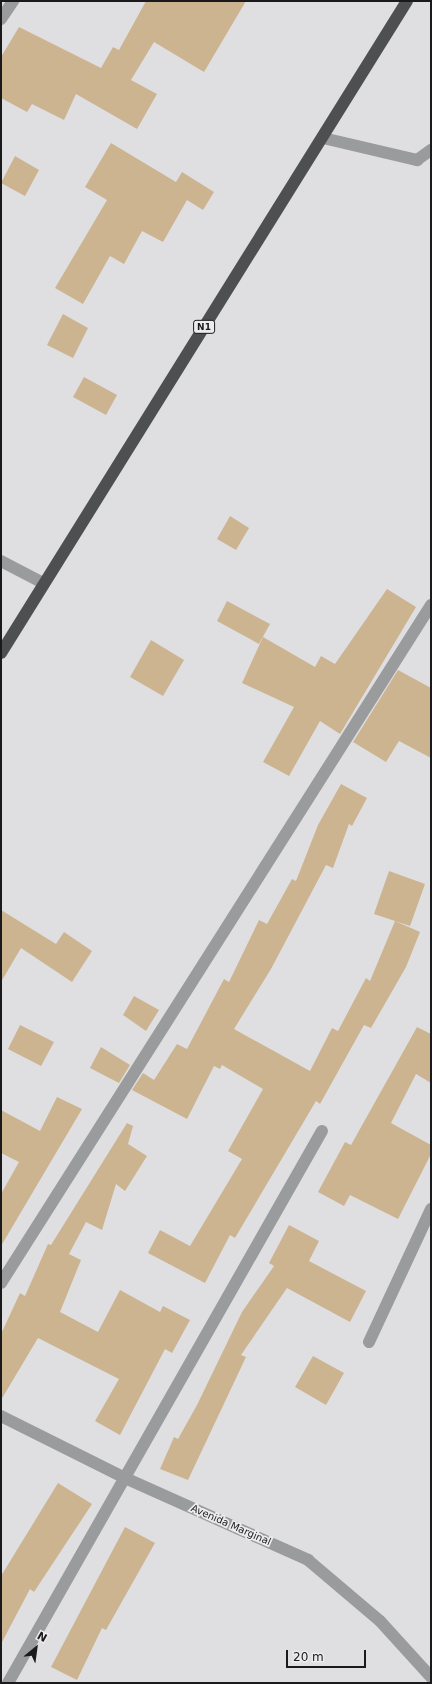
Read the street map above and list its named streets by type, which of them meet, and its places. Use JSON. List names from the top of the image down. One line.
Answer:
{"streets":{"highway":["N1"],"street":["Avenida Marginal"]},"scale_bar":"20 m","north":"top right"}
